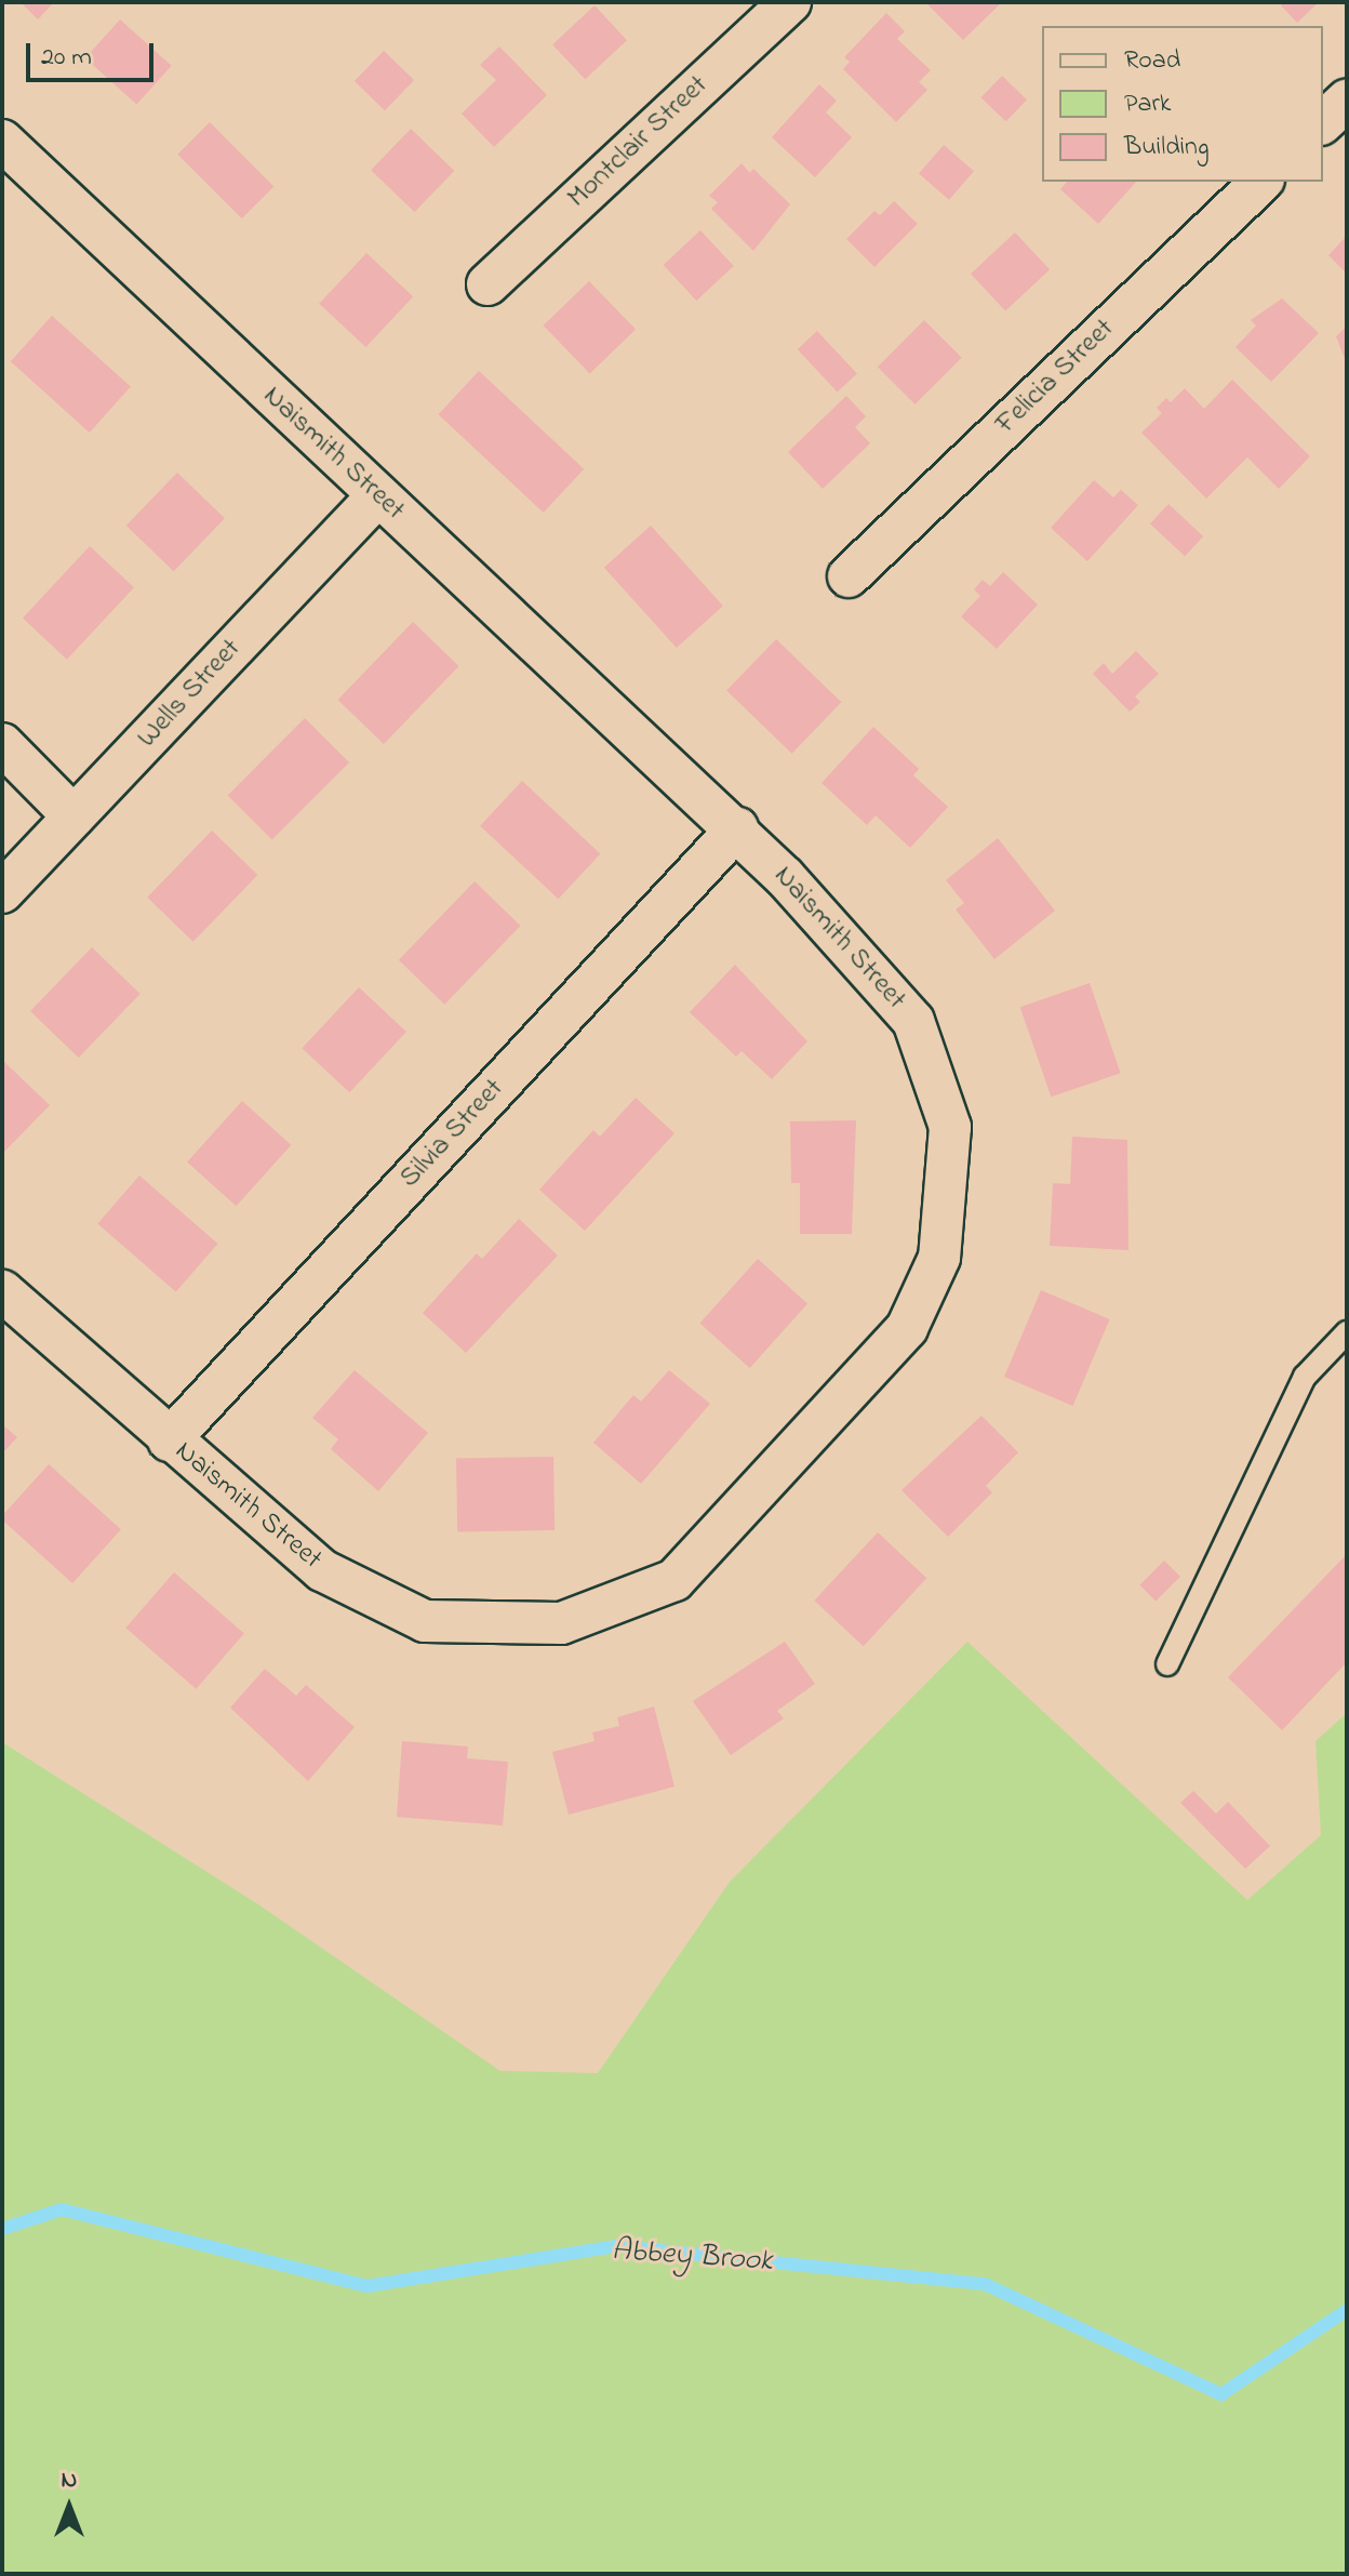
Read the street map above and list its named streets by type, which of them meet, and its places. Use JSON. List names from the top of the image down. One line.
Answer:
{"streets":{"street":["Montclair Street","Felicia Street","Naismith Street","Wells Street","Silvia Street"]},"crossings":[["Naismith Street","Wells Street"],["Naismith Street","Silvia Street"]],"water":["Abbey Brook"],"legend":["Road","Park","Building"],"scale_bar":"20 m","north":"top"}
